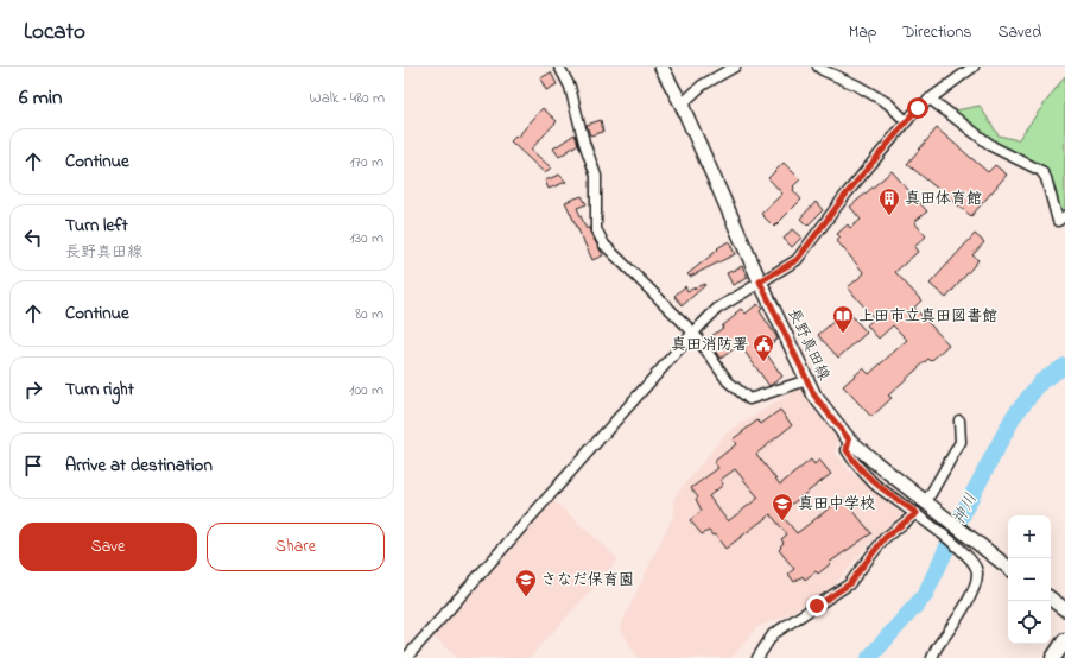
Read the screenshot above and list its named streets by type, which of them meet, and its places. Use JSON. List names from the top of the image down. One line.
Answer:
{"streets":{"main road":["長野真田線"]},"water":["神川"],"places":{"building":["真田体育館"],"library":["上田市立真田図書館"],"public building":["真田消防署"],"school or university":["真田中学校","さなだ保育園"]},"page":{"header":"Locato","nav":["Map","Directions","Saved"],"heading":["6 min","Walk · 480 m"],"list":[["Continue","170 m"],["Turn left","長野真田線","130 m"],["Continue","80 m"],["Turn right","100 m"],"Arrive at destination"],"buttons":["Save","Share"],"map_buttons":["+","−"]}}
